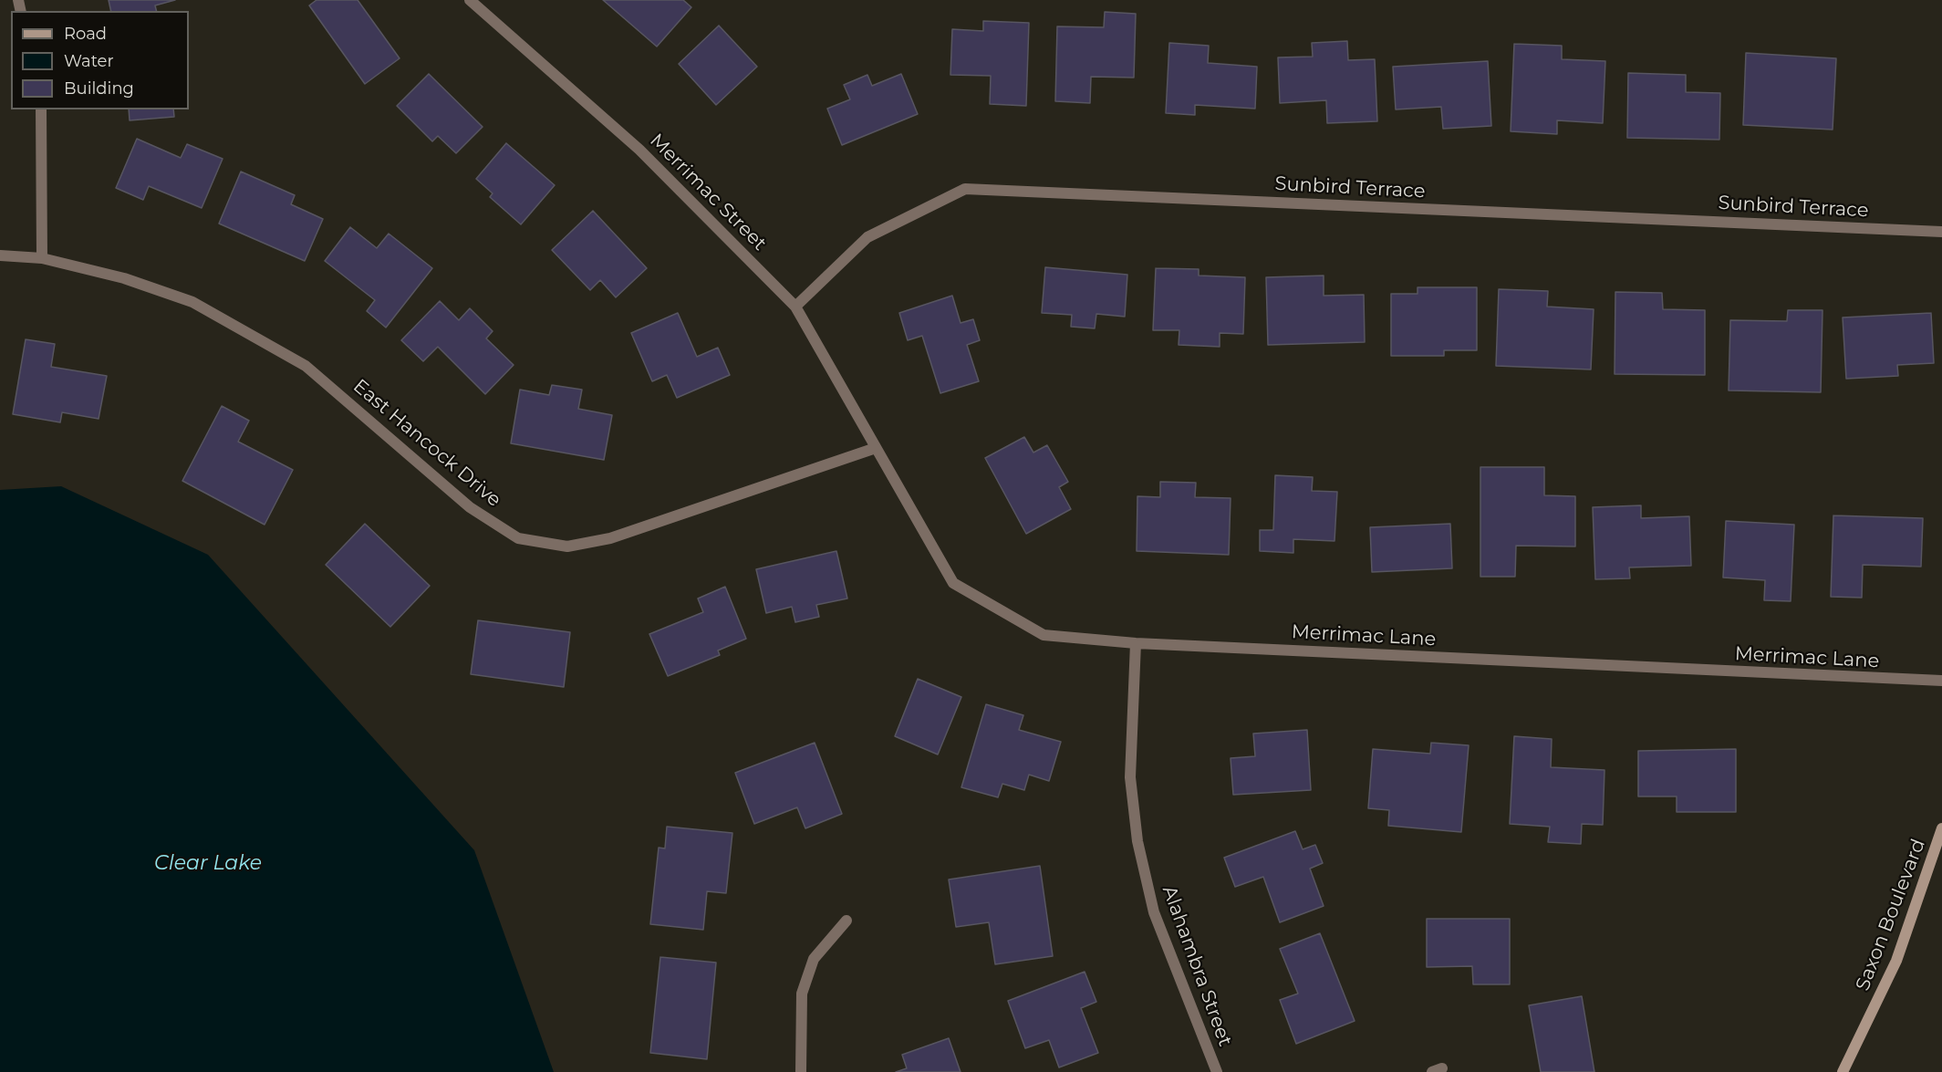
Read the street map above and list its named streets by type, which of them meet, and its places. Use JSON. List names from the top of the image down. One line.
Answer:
{"streets":{"main road":["Saxon Boulevard"],"street":["Sunbird Terrace","Merrimac Street","East Hancock Drive","Merrimac Lane","Alahambra Street"]},"crossings":[["Sunbird Terrace","Merrimac Street"],["Merrimac Street","East Hancock Drive"],["Merrimac Street","Merrimac Lane"],["East Hancock Drive","Merrimac Lane"],["Merrimac Lane","Alahambra Street"]],"water":["Clear Lake"],"legend":["Road","Water","Building"]}
